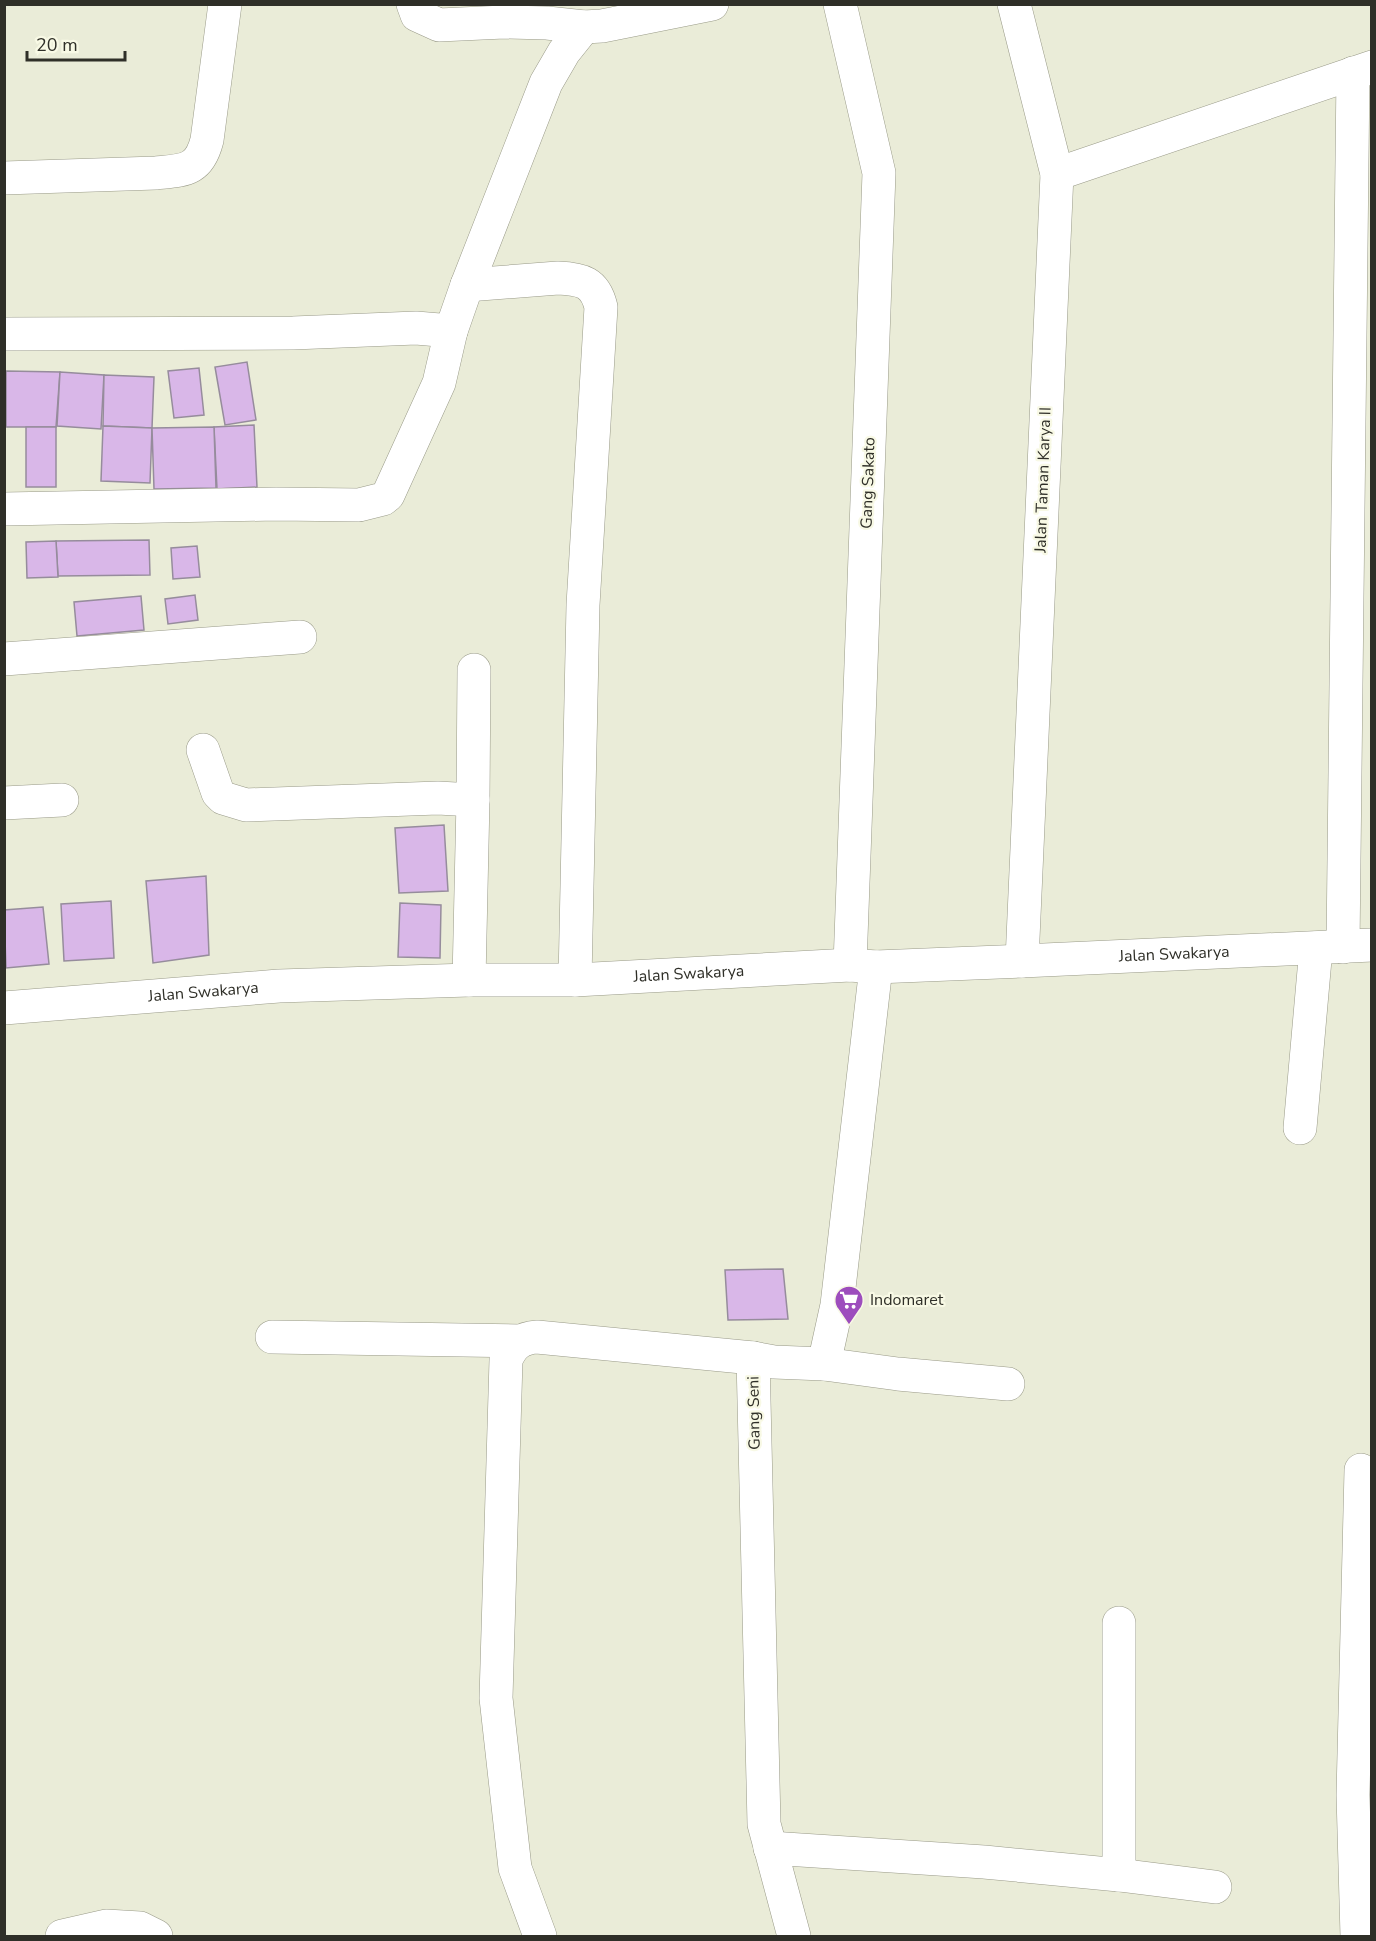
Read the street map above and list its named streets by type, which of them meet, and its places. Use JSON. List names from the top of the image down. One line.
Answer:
{"streets":{"street":["Jalan Taman Karya II","Gang Sakato","Jalan Swakarya","Gang Seni"]},"crossings":[["Jalan Taman Karya II","Jalan Swakarya"],["Gang Sakato","Jalan Swakarya"]],"places":{"supermarket":["Indomaret"]},"scale_bar":"20 m"}
